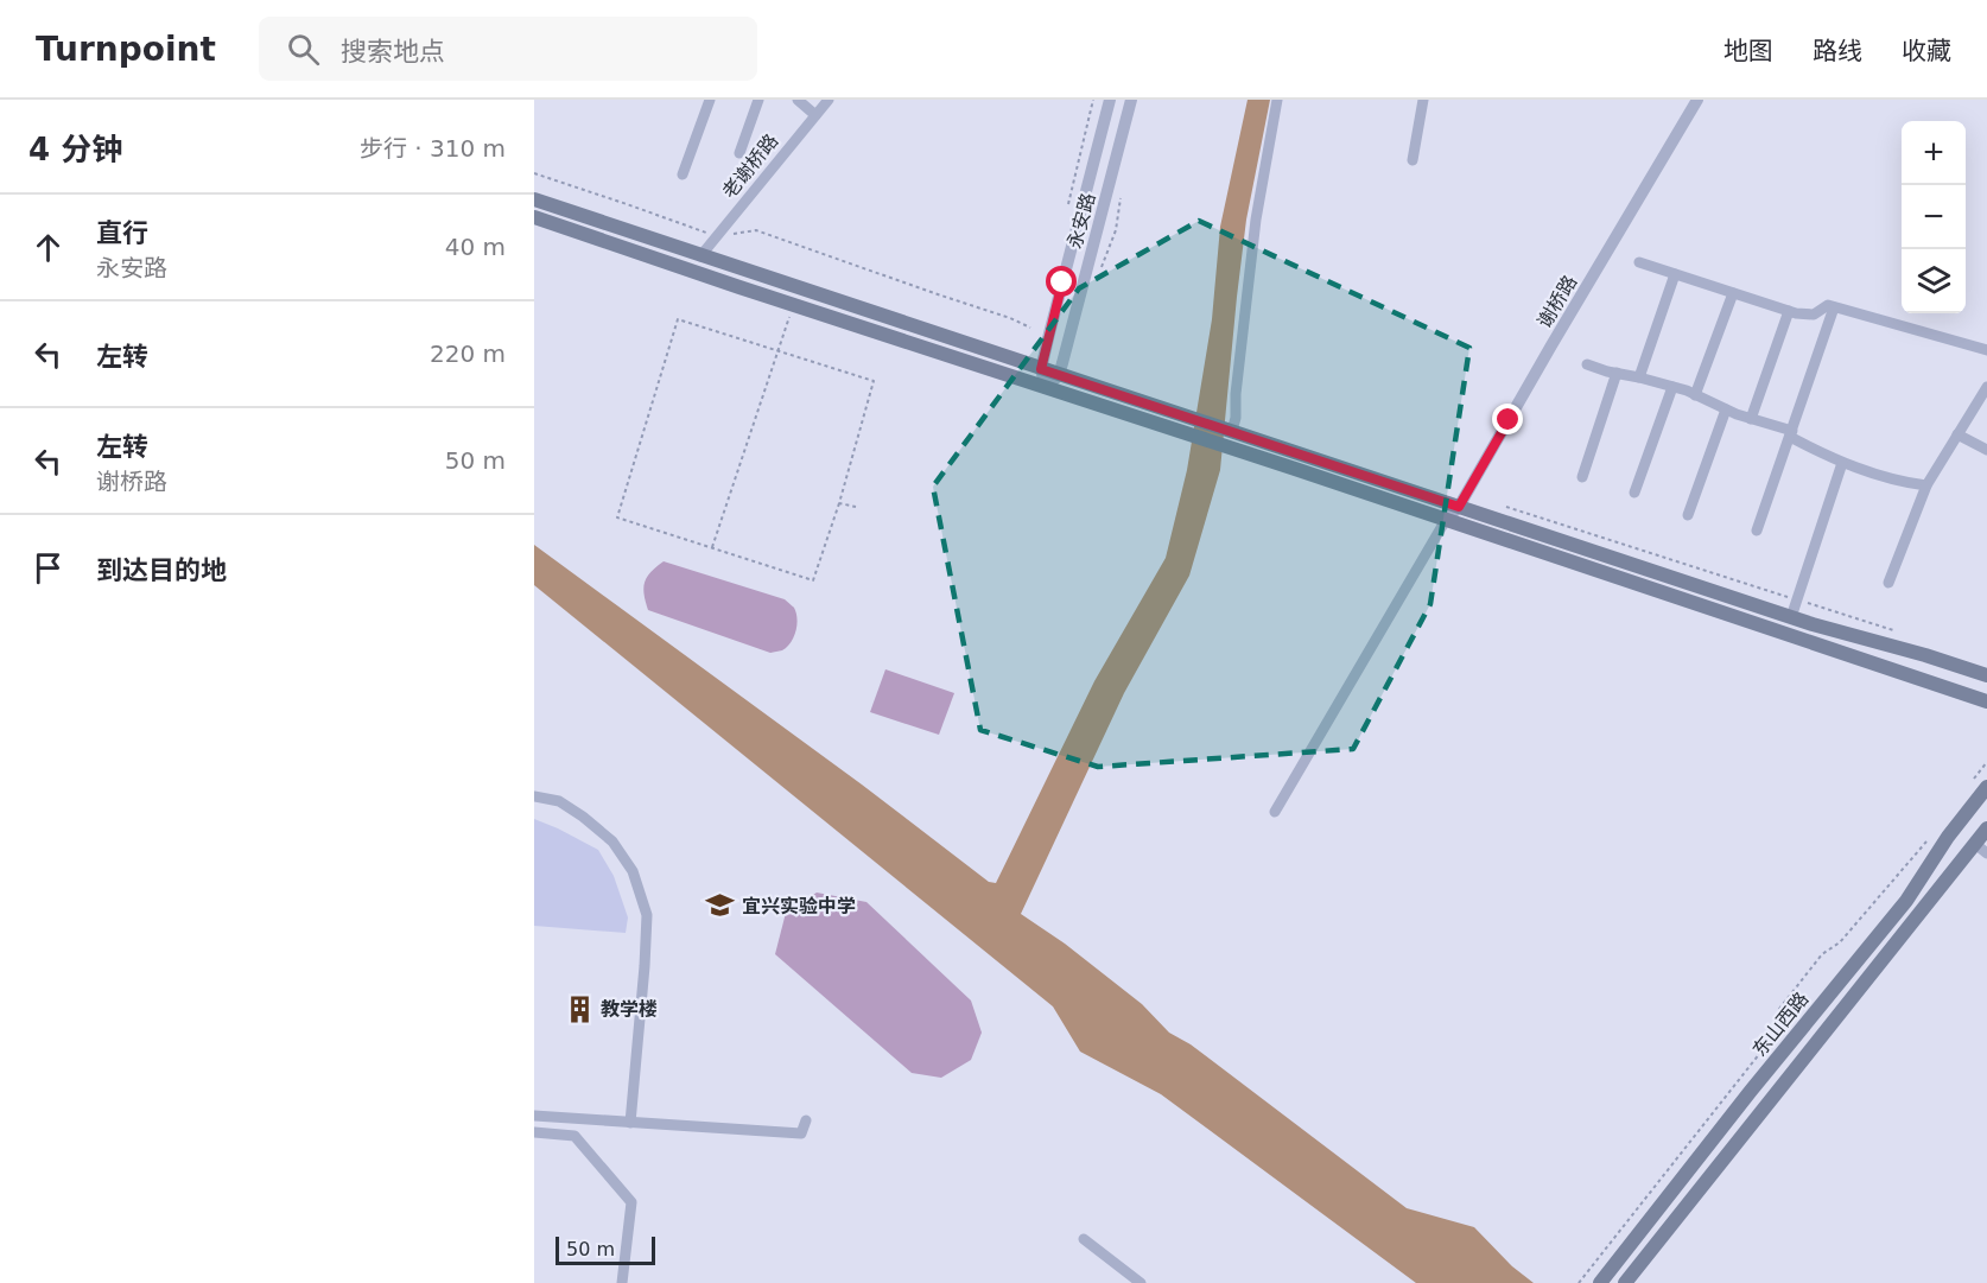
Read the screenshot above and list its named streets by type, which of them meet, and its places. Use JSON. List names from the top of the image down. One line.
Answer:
{"streets":{"main road":["东山西路"],"street":["老谢桥路","永安路","谢桥路"]},"places":{"school or university":["宜兴实验中学"],"building":["教学楼"]},"scale_bar":"50 m","page":{"header":"Turnpoint","search":"搜索地点","nav":["地图","路线","收藏"],"heading":["4 分钟","步行 · 310 m"],"map_buttons":["+","−"],"list":[["直行","永安路","40 m"],["左转","220 m"],["左转","谢桥路","50 m"],"到达目的地"],"scale":"50 m"}}
